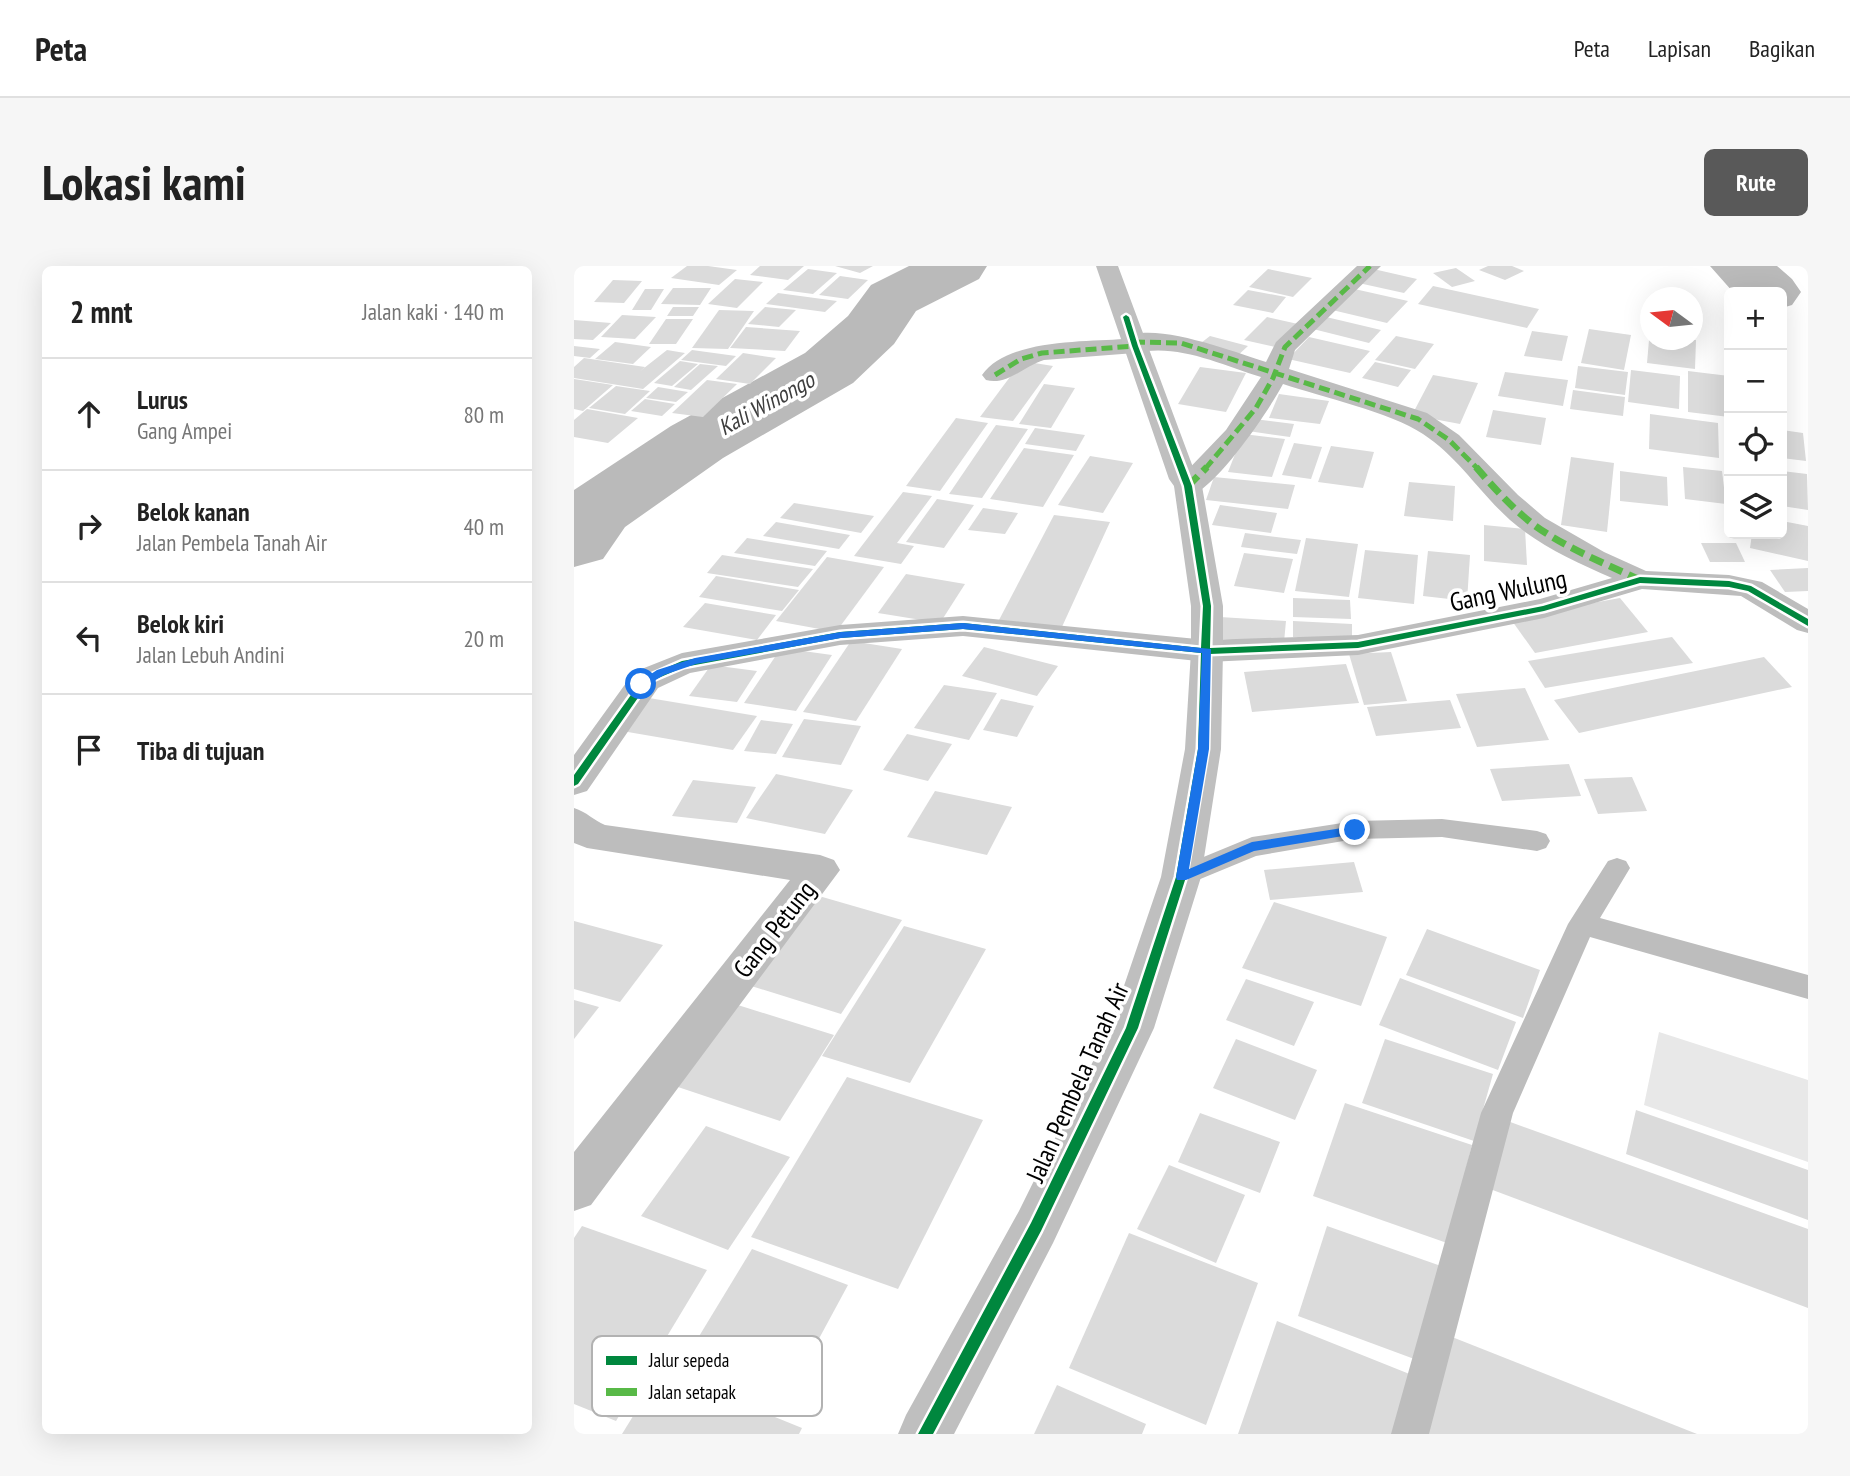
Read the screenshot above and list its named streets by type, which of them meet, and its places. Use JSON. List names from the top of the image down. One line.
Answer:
{"streets":{"main road":["Jalan Pembela Tanah Air"],"street":["Gang Wulung","Gang Petung"]},"crossings":[["Gang Wulung","Jalan Pembela Tanah Air"]],"water":["Kali Winongo"],"legend":["Jalur sepeda","Jalan setapak"],"north":"left","page":{"header":"Peta","nav":["Peta","Lapisan","Bagikan"],"buttons":"Rute","title":"Lokasi kami","heading":["2 mnt","Jalan kaki · 140 m"],"map_buttons":["+","−"],"list":[["Lurus","Gang Ampei","80 m"],["Belok kanan","Jalan Pembela Tanah Air","40 m"],["Belok kiri","Jalan Lebuh Andini","20 m"],"Tiba di tujuan"]}}
